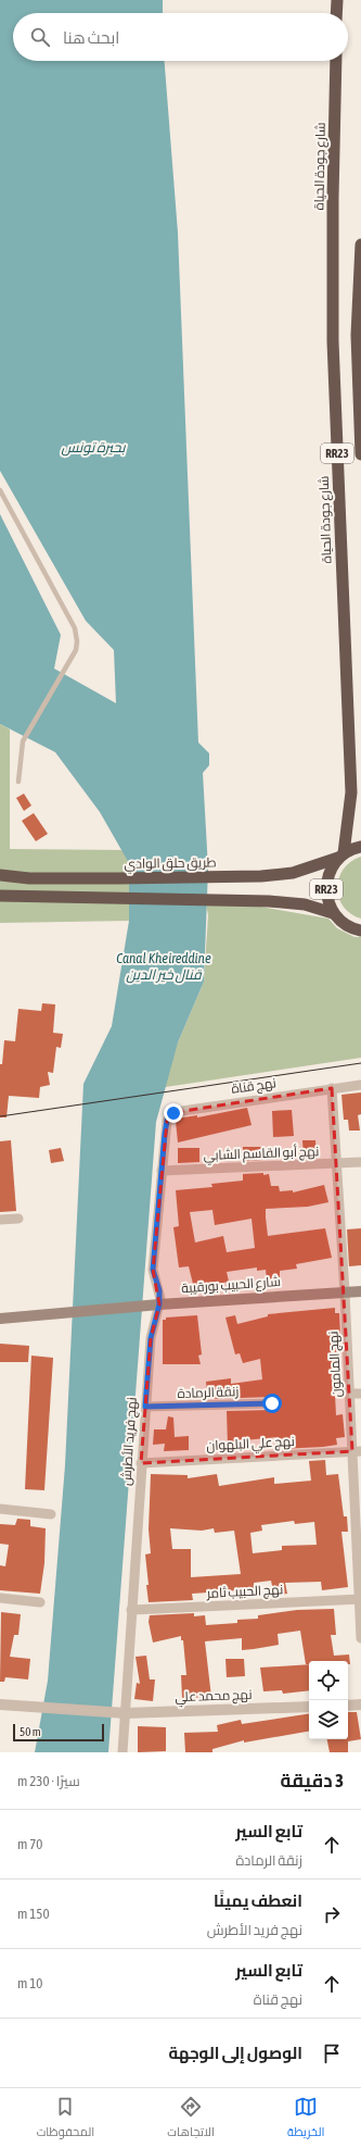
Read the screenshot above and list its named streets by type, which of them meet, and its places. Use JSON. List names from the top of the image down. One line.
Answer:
{"streets":{"highway":["شارع جودة الحياة","RR23","طريق حلق الوادي"],"main road":["شارع الحبيب بورقيبة"],"street":["نهج قناة","نهج أبو القاسم الشابي","نهج المامون","زنقة الرمادة","نهج فريد الأطرش","نهج علي البلهوان","نهج الحبيب ثامر","نهج محمد علي"]},"crossings":[["شارع جودة الحياة","RR23"],["شارع جودة الحياة","طريق حلق الوادي"],["RR23","طريق حلق الوادي"],["نهج قناة","نهج المامون"],["نهج قناة","نهج فريد الأطرش"],["نهج أبو القاسم الشابي","نهج المامون"],["نهج أبو القاسم الشابي","نهج فريد الأطرش"],["شارع الحبيب بورقيبة","نهج المامون"],["شارع الحبيب بورقيبة","نهج فريد الأطرش"],["نهج المامون","نهج علي البلهوان"],["نهج المامون","نهج الحبيب ثامر"],["زنقة الرمادة","نهج فريد الأطرش"],["نهج فريد الأطرش","نهج علي البلهوان"],["نهج فريد الأطرش","نهج الحبيب ثامر"],["نهج فريد الأطرش","نهج محمد علي"]],"water":["بحيرة تونس","Canal Kheireddine قنال خير الدين"],"scale_bar":"50 m","page":{"search":"ابحث هنا","scale":"50 m","heading":["3 دقيقة","سيرًا · 230 m"],"list":[["تابع السير","زنقة الرمادة","70 m"],["انعطف يمينًا","نهج فريد الأطرش","150 m"],["تابع السير","نهج قناة","10 m"],"الوصول إلى الوجهة"],"nav":["الخريطة","الاتجاهات","المحفوظات"]}}
